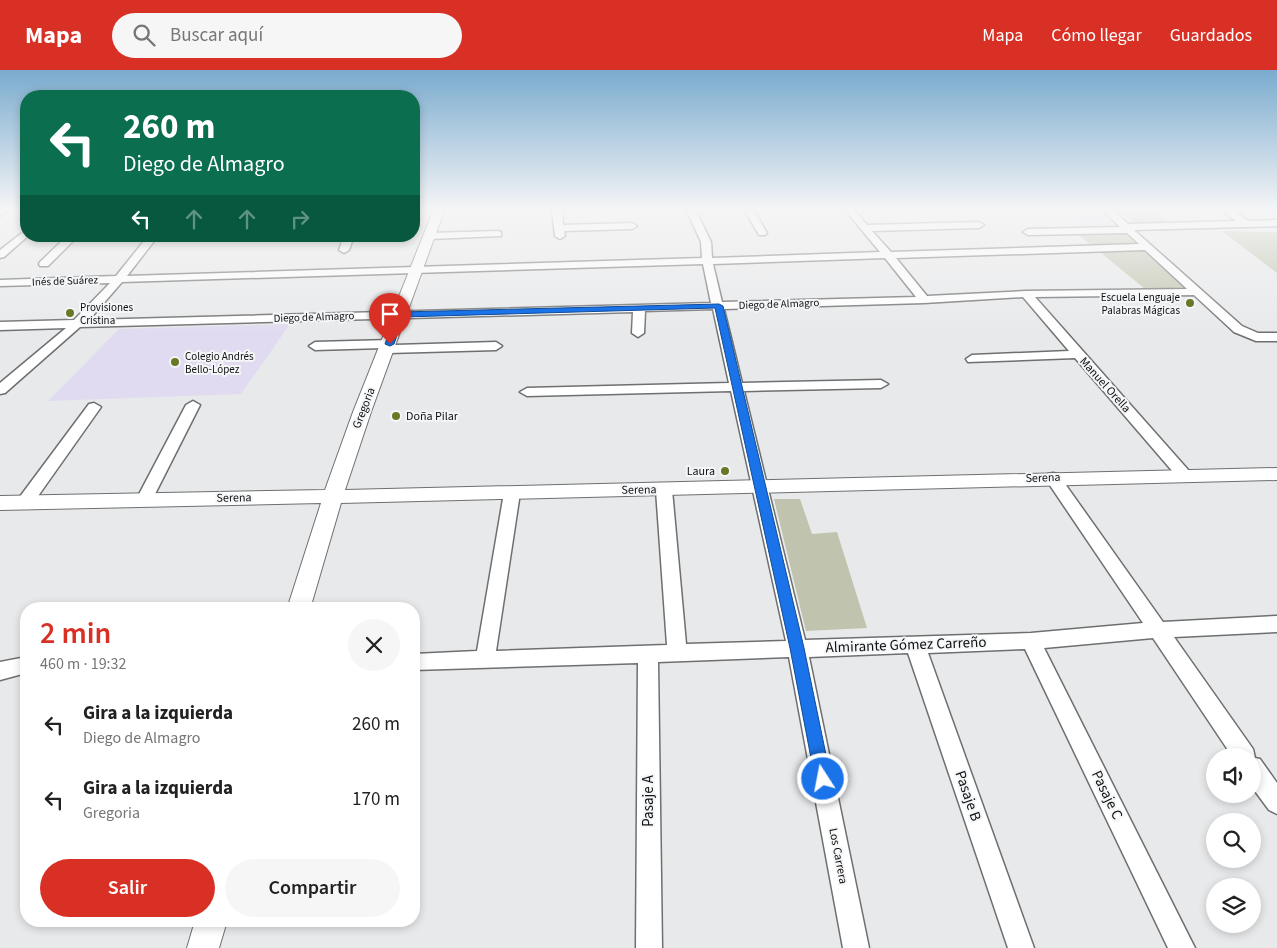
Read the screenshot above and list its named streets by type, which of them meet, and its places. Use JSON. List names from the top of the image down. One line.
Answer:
{"streets":{"street":["Inés de Suárez","Diego de Almagro","Manuel Orella","Gregoria","Serena","Almirante Gómez Carreño","Pasaje C","Pasaje B","Pasaje A","Los Carrera"]},"crossings":[["Inés de Suárez","Gregoria"],["Inés de Suárez","Los Carrera"],["Diego de Almagro","Manuel Orella"],["Diego de Almagro","Gregoria"],["Diego de Almagro","Los Carrera"],["Manuel Orella","Serena"],["Gregoria","Serena"],["Serena","Los Carrera"],["Almirante Gómez Carreño","Pasaje C"],["Almirante Gómez Carreño","Pasaje B"],["Almirante Gómez Carreño","Pasaje A"],["Almirante Gómez Carreño","Los Carrera"]],"places":["Escuela Lenguaje Palabras Mágicas","Provisiones Cristina","Colegio Andrés Bello-López","Doña Pilar","Laura"],"page":{"header":"Mapa","search":"Buscar aquí","nav":["Mapa","Cómo llegar","Guardados"],"turn":["260 m","Diego de Almagro"],"heading":["2 min","460 m · 19:32"],"list":[{"name":"Gira a la izquierda","note":"Diego de Almagro","value":"260 m"},{"name":"Gira a la izquierda","note":"Gregoria","value":"170 m"}],"buttons":["Salir","Compartir"]}}
